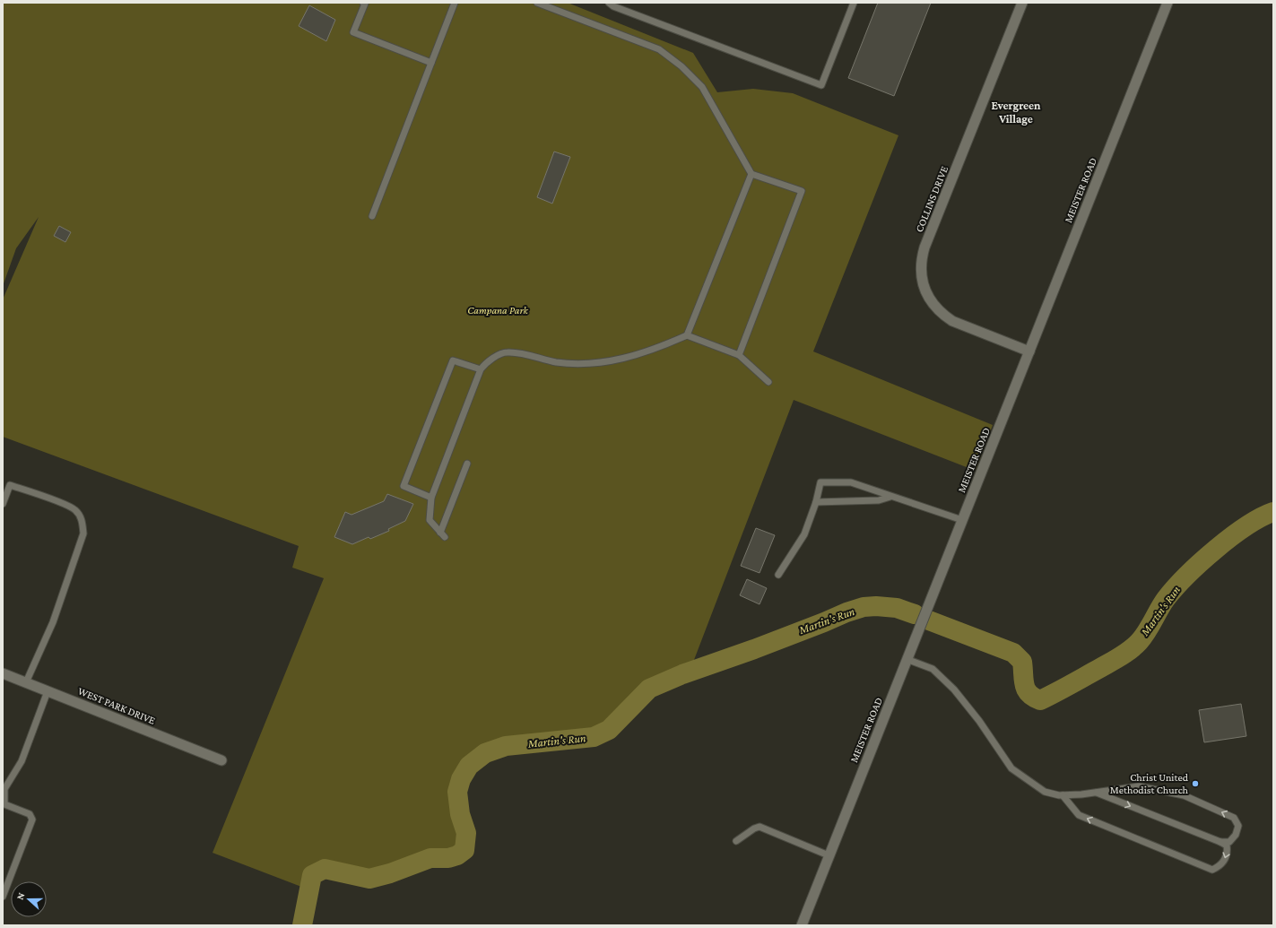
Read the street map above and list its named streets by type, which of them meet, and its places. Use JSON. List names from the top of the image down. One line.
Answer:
{"streets":{"street":["MEISTER ROAD","COLLINS DRIVE","WEST PARK DRIVE"]},"crossings":[["MEISTER ROAD","COLLINS DRIVE"]],"districts":["Evergreen Village"],"water":["Martin's Run"],"parks":["Campana Park"],"places":["Christ United Methodist Church"],"north":"left"}
